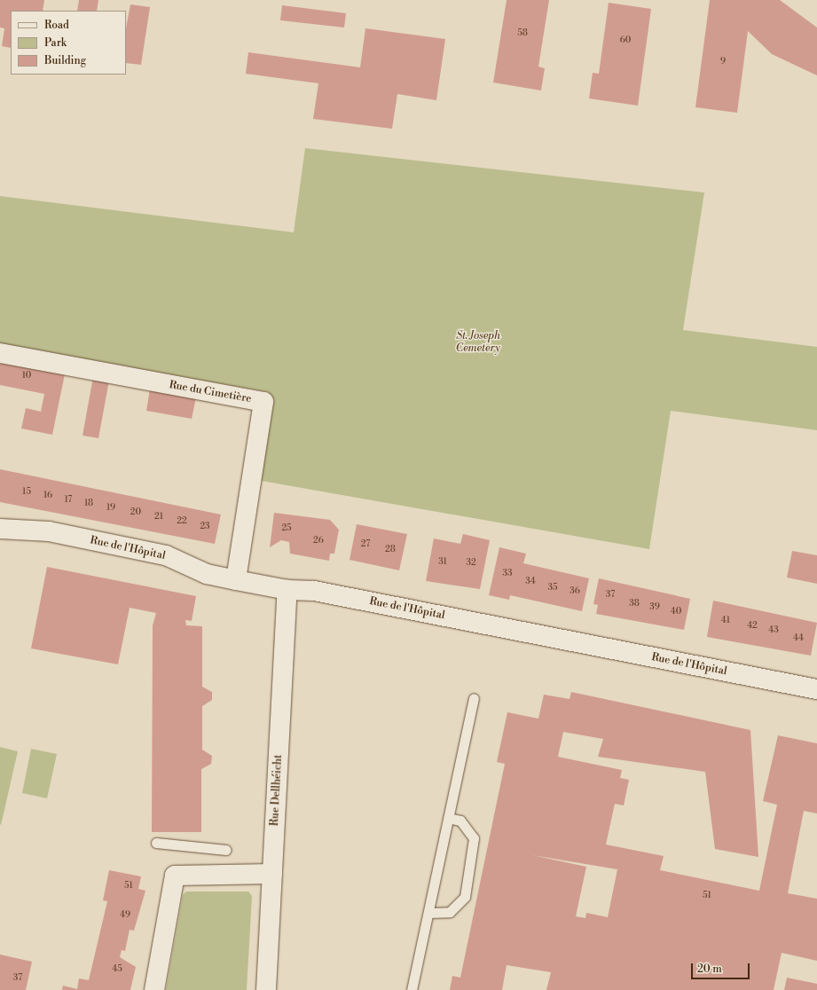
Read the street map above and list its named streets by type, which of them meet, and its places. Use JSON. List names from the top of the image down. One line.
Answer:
{"streets":{"street":["Rue du Cimetière","Rue de l'Hôpital","Rue Dellhéicht"]},"crossings":[["Rue du Cimetière","Rue de l'Hôpital"],["Rue de l'Hôpital","Rue Dellhéicht"]],"parks":["St. Joseph Cemetery"],"house_numbers":["58","60","9","10","15","16","17","18","19","20","21","22","23","25","26","27","28","31","32","33","34","35","36","37","38","39","40","41","42","43","44","51","51","49","45","37"],"legend":["Road","Park","Building"],"scale_bar":"20 m"}
